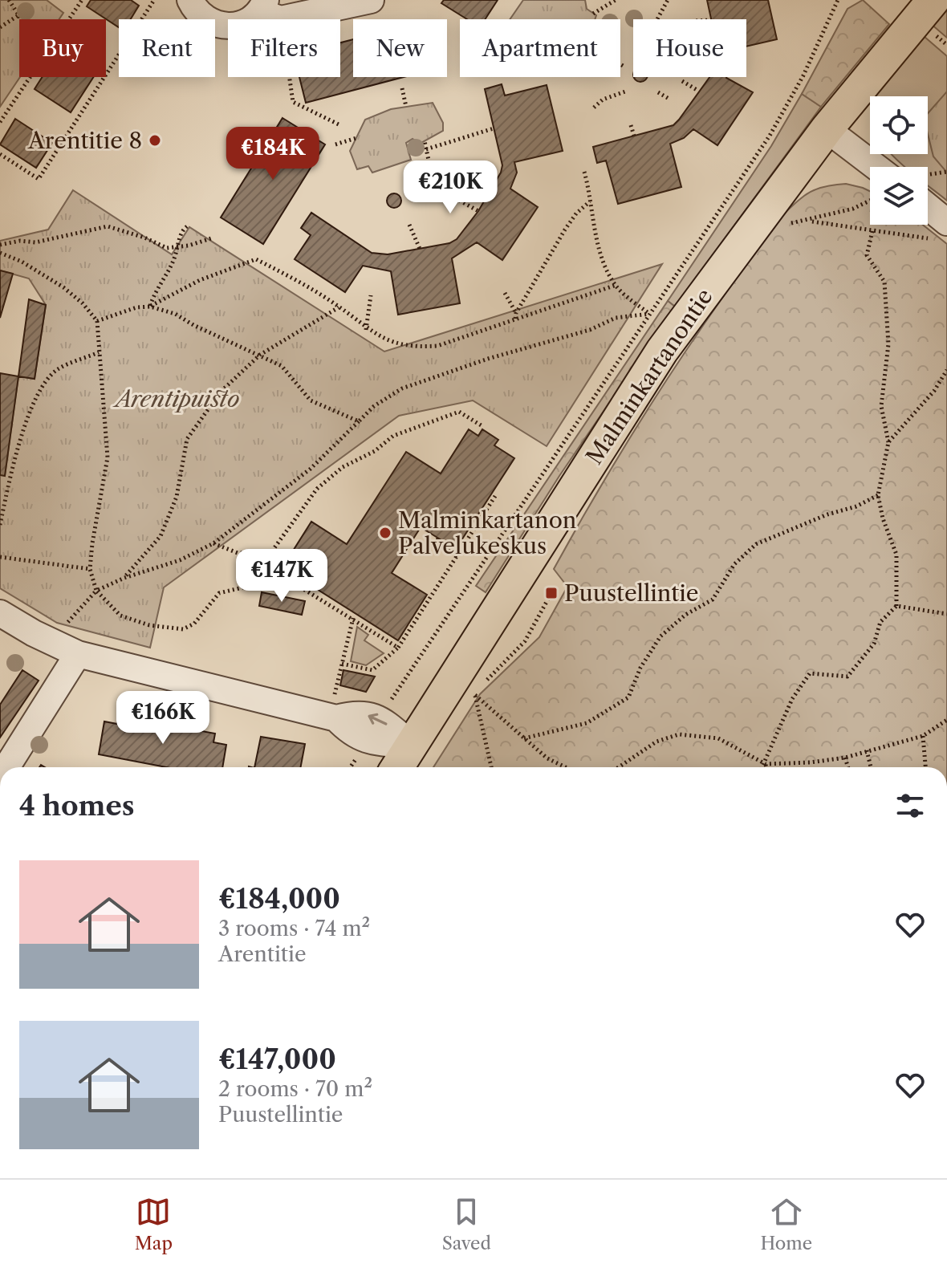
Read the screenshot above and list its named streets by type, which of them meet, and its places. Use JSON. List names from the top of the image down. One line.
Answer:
{"streets":{"main road":["Malminkartanontie"]},"parks":["Arentipuisto"],"places":{"other":["Arentitie 8","Malminkartanon Palvelukeskus"],"transit":["Puustellintie"]},"page":{"chip":["Buy","Rent","Filters","New","Apartment","House"],"price":["€184K","€210K","€147K","€166K"],"heading":"4 homes","list":[{"name":"€184,000","note":"3 rooms · 74 m² · Arentitie"},{"name":"€147,000","note":"2 rooms · 70 m² · Puustellintie"}],"tabs":["Map","Saved","Home"]}}
